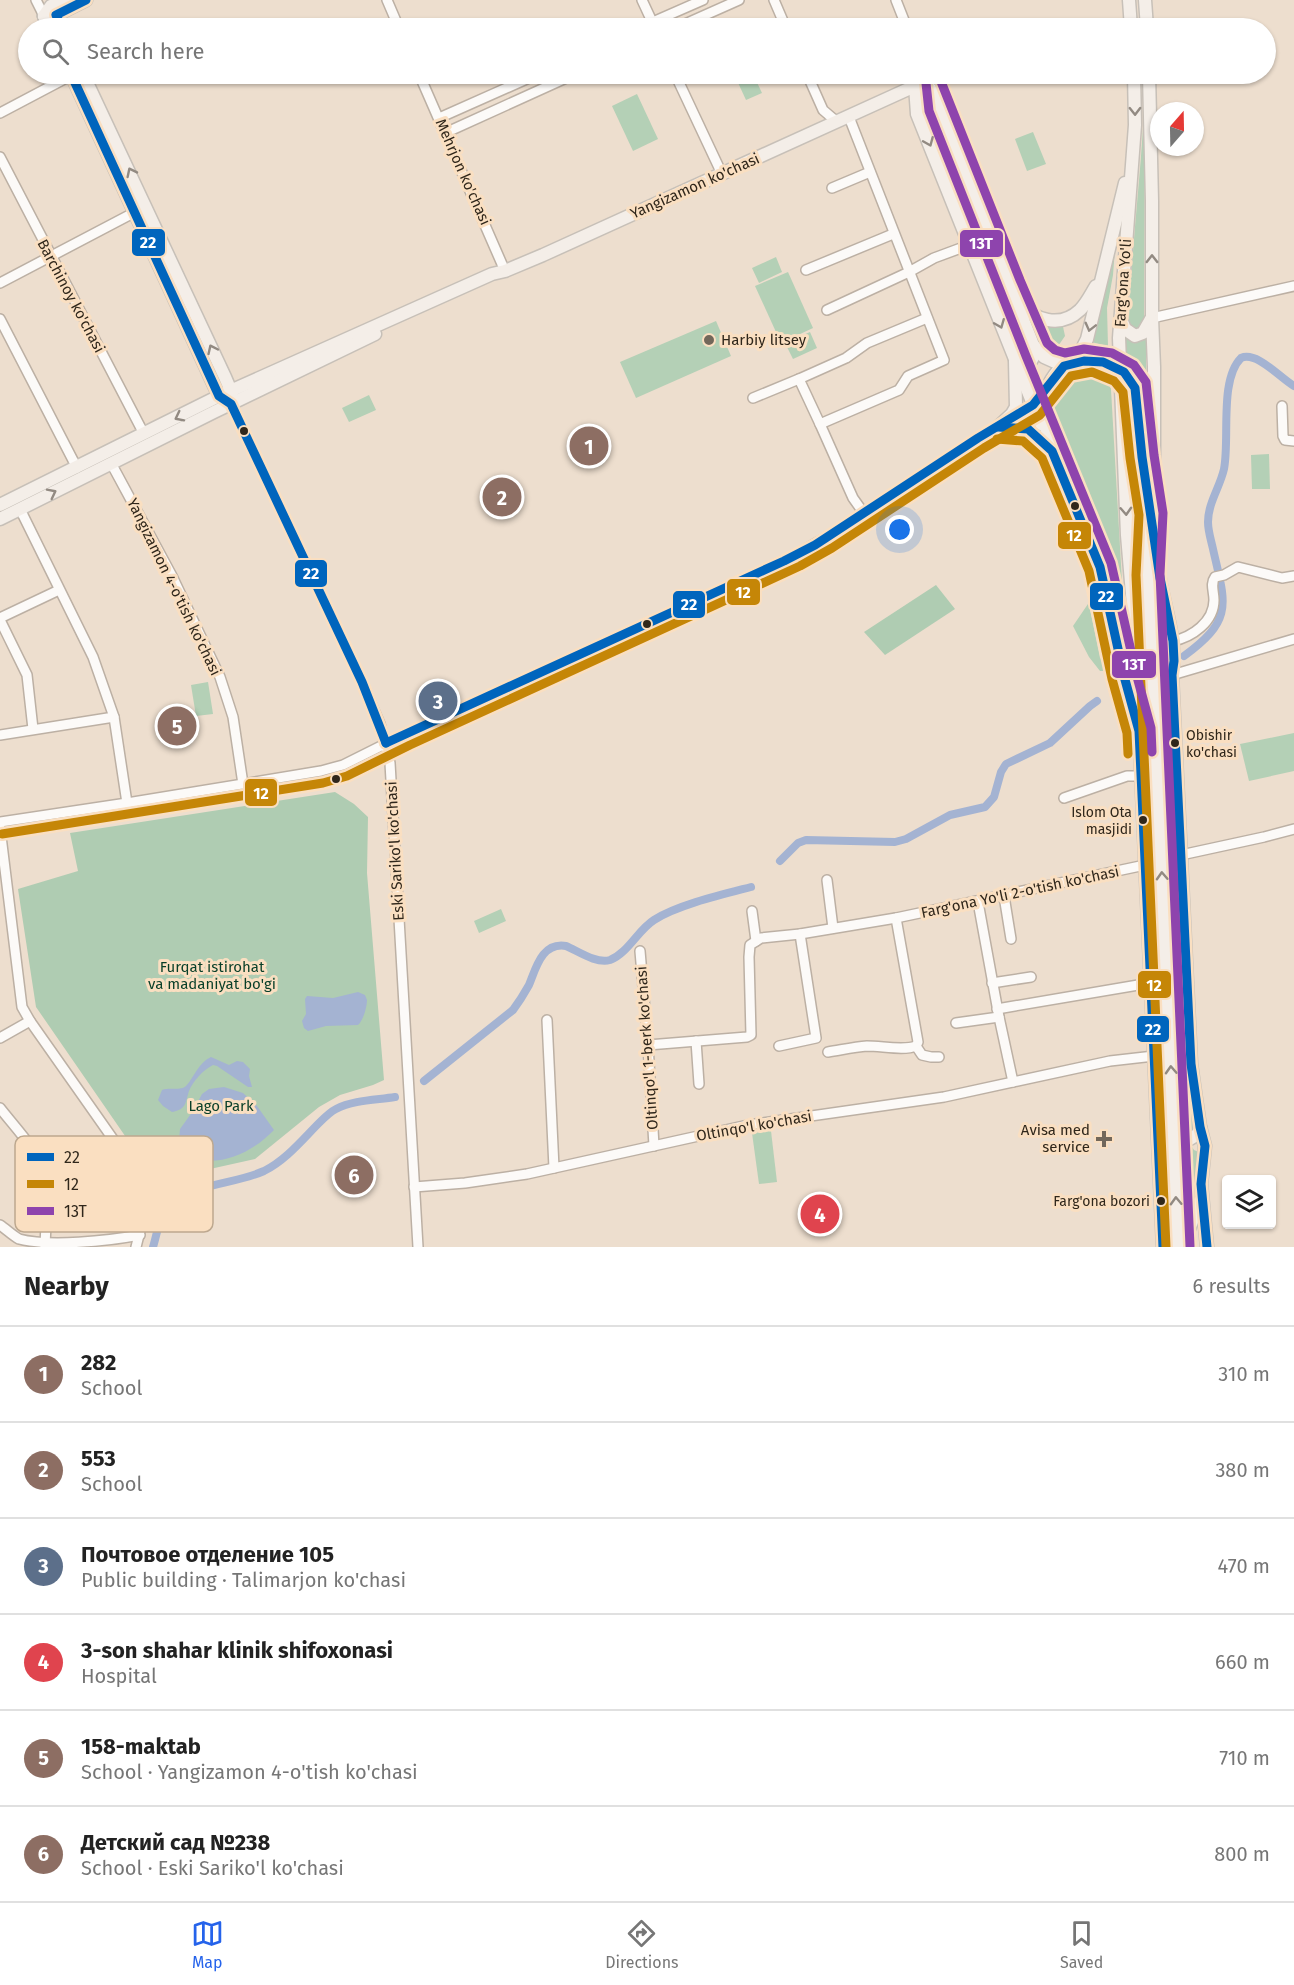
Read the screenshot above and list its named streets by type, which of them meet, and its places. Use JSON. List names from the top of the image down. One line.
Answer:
{"streets":{"main road":["Yangizamon ko'chasi","Farg'ona Yo'li","Eski Sariko'l ko'chasi"],"street":["Mehrjon ko'chasi","Barchinoy ko'chasi","Yangizamon 4-o'tish ko'chasi","Farg'ona Yo'li 2-o'tish ko'chasi","Oltinqo'l 1-berk ko'chasi","Oltinqo'l ko'chasi"]},"crossings":[["Mehrjon ko'chasi","Yangizamon ko'chasi"],["Yangizamon ko'chasi","Barchinoy ko'chasi"],["Yangizamon ko'chasi","Yangizamon 4-o'tish ko'chasi"],["Yangizamon ko'chasi","Eski Sariko'l ko'chasi"],["Farg'ona Yo'li","Farg'ona Yo'li 2-o'tish ko'chasi"],["Farg'ona Yo'li","Oltinqo'l ko'chasi"],["Eski Sariko'l ko'chasi","Oltinqo'l ko'chasi"],["Oltinqo'l 1-berk ko'chasi","Oltinqo'l ko'chasi"]],"parks":["Furqat istirohat va madaniyat bo'gi","Lago Park"],"places":{"other":["Harbiy litsey","Obishir ko'chasi","Islom Ota masjidi","Farg'ona bozori"],"health":["Avisa med service"]},"lines":["transit line 22","transit line 13Т","transit line 12"],"legend":["22","12","13Т"],"north":"top","page":{"search":"Search here","pins":["1","2","3","5","6","4"],"heading":["Nearby","6 results"],"list":[{"mark":"1","name":"282","note":"School","value":"310 m"},{"mark":"2","name":"553","note":"School","value":"380 m"},{"mark":"3","name":"Почтовое отделение 105","note":"Public building · Talimarjon ko'chasi","value":"470 m"},{"mark":"4","name":"3-son shahar klinik shifoxonasi","note":"Hospital","value":"660 m"},{"mark":"5","name":"158-maktab","note":"School · Yangizamon 4-o'tish ko'chasi","value":"710 m"},{"mark":"6","name":"Детский сад №238","note":"School · Eski Sariko'l ko'chasi","value":"800 m"}],"nav":["Map","Directions","Saved"]}}
